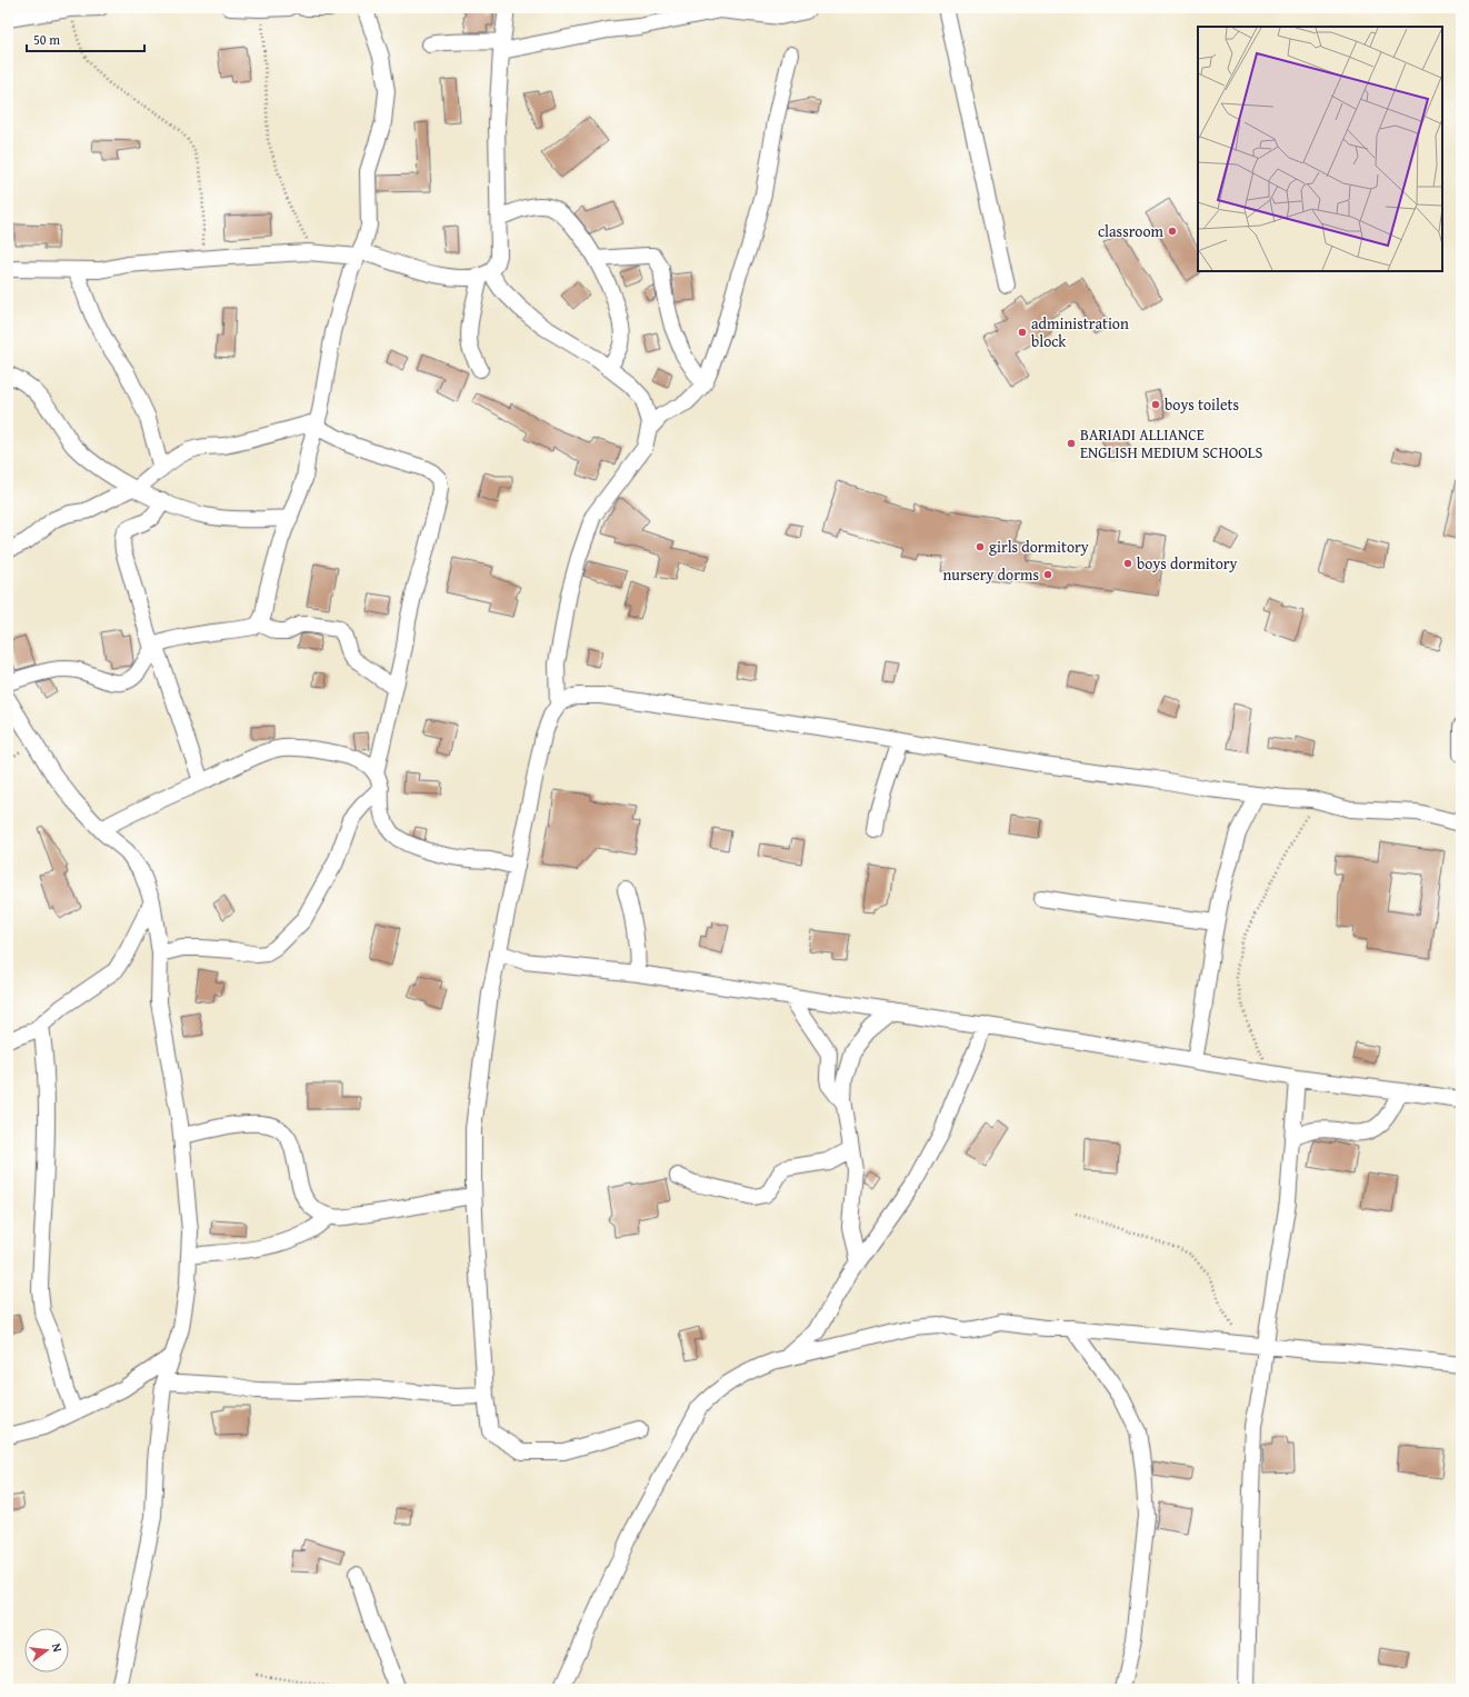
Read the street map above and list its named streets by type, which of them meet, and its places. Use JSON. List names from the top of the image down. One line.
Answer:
{"places":["classroom","administration block","boys toilets","BARIADI ALLIANCE ENGLISH MEDIUM SCHOOLS","girls dormitory","boys dormitory","nursery dorms"],"scale_bar":"50 m","north":"right"}
